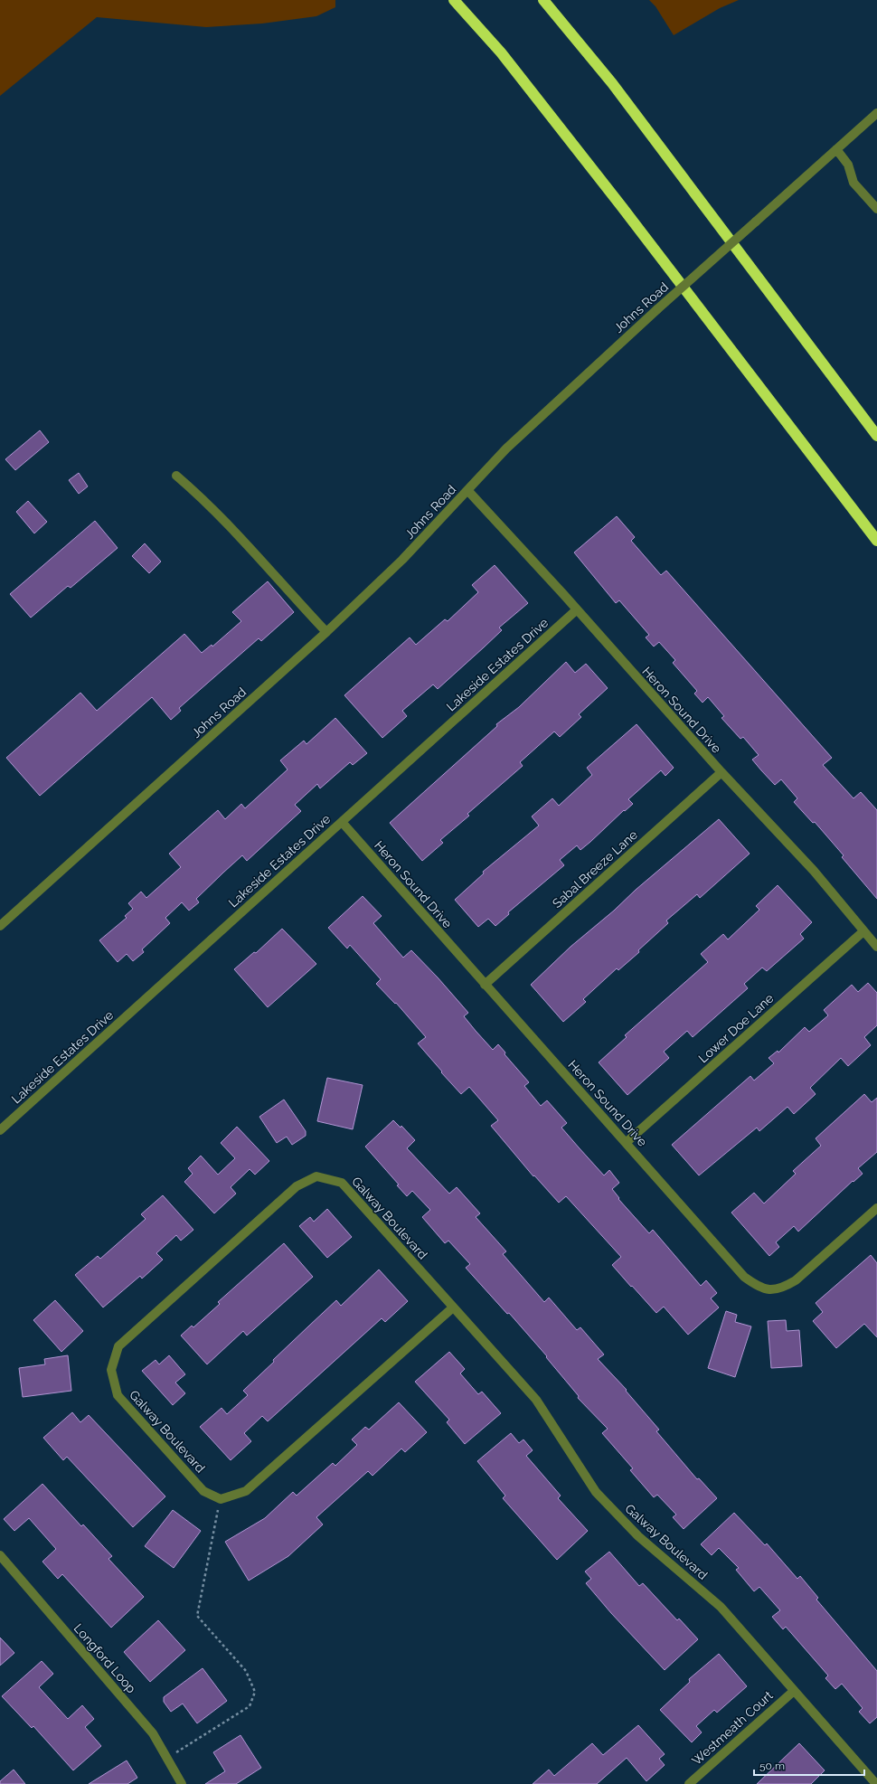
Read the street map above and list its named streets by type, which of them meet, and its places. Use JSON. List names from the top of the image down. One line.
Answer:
{"streets":{"street":["Johns Road","Lakeside Estates Drive","Heron Sound Drive","Sabal Breeze Lane","Lower Doe Lane","Galway Boulevard","Longford Loop","Westmeath Court"]},"crossings":[["Johns Road","Heron Sound Drive"],["Lakeside Estates Drive","Heron Sound Drive"],["Heron Sound Drive","Sabal Breeze Lane"],["Heron Sound Drive","Lower Doe Lane"],["Galway Boulevard","Westmeath Court"]],"scale_bar":"50 m"}
